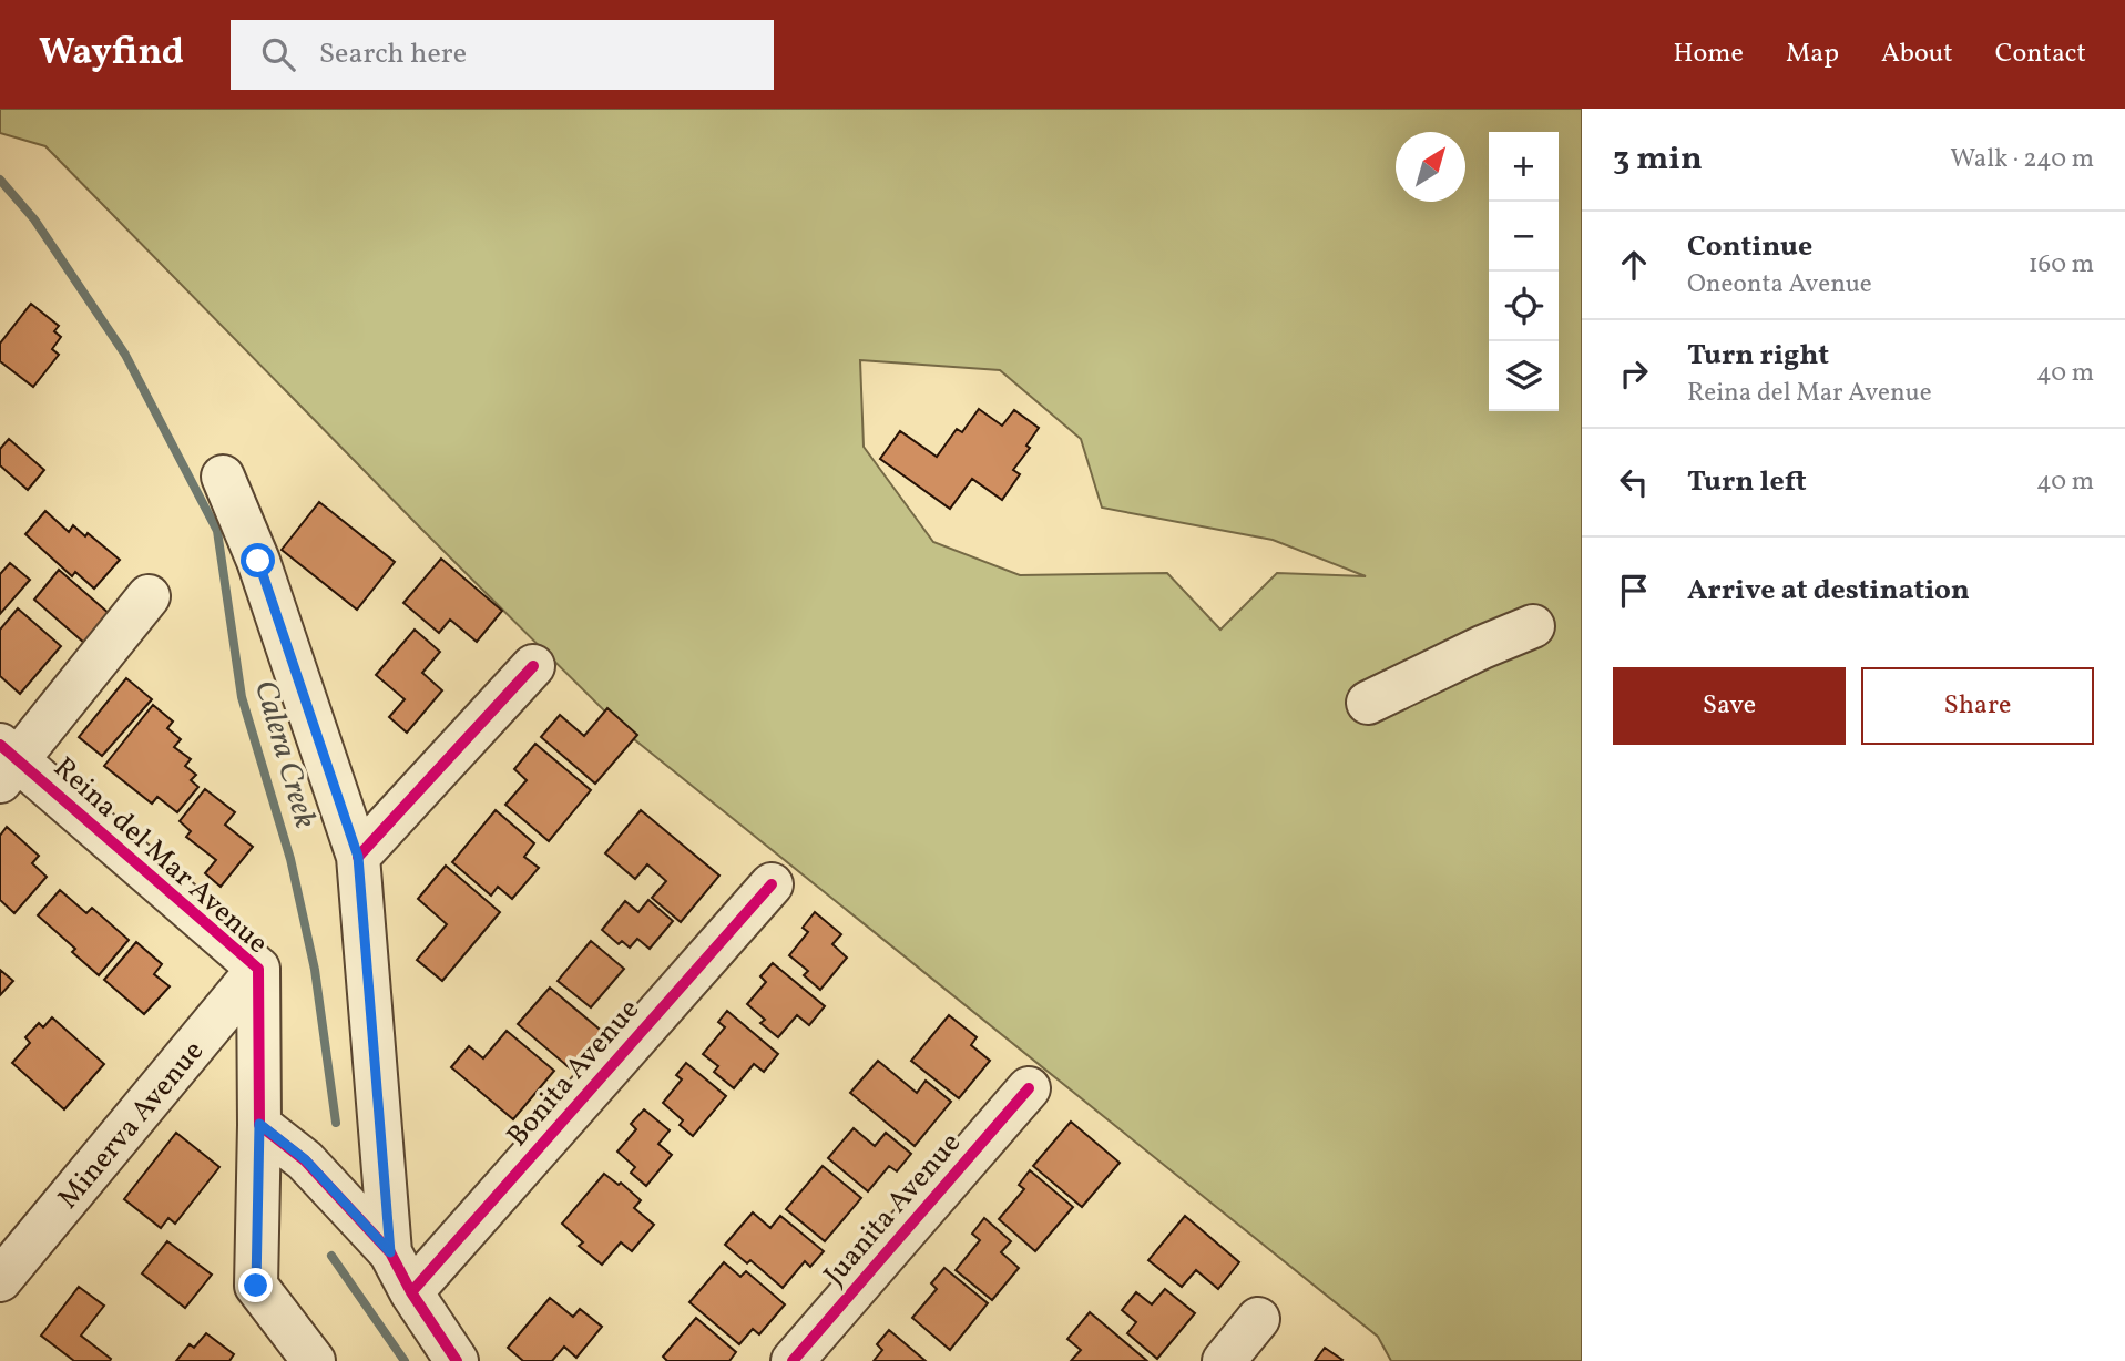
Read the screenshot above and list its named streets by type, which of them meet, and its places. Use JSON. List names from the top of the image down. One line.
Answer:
{"streets":{"street":["Reina del Mar Avenue","Bonita Avenue","Minerva Avenue","Juanita Avenue"]},"crossings":[["Reina del Mar Avenue","Minerva Avenue"]],"water":["Calera Creek"],"north":"top right","page":{"header":"Wayfind","search":"Search here","nav":["Home","Map","About","Contact"],"heading":["3 min","Walk · 240 m"],"map_buttons":["+","−"],"list":[["Continue","Oneonta Avenue","160 m"],["Turn right","Reina del Mar Avenue","40 m"],["Turn left","40 m"],"Arrive at destination"],"buttons":["Save","Share"]}}
